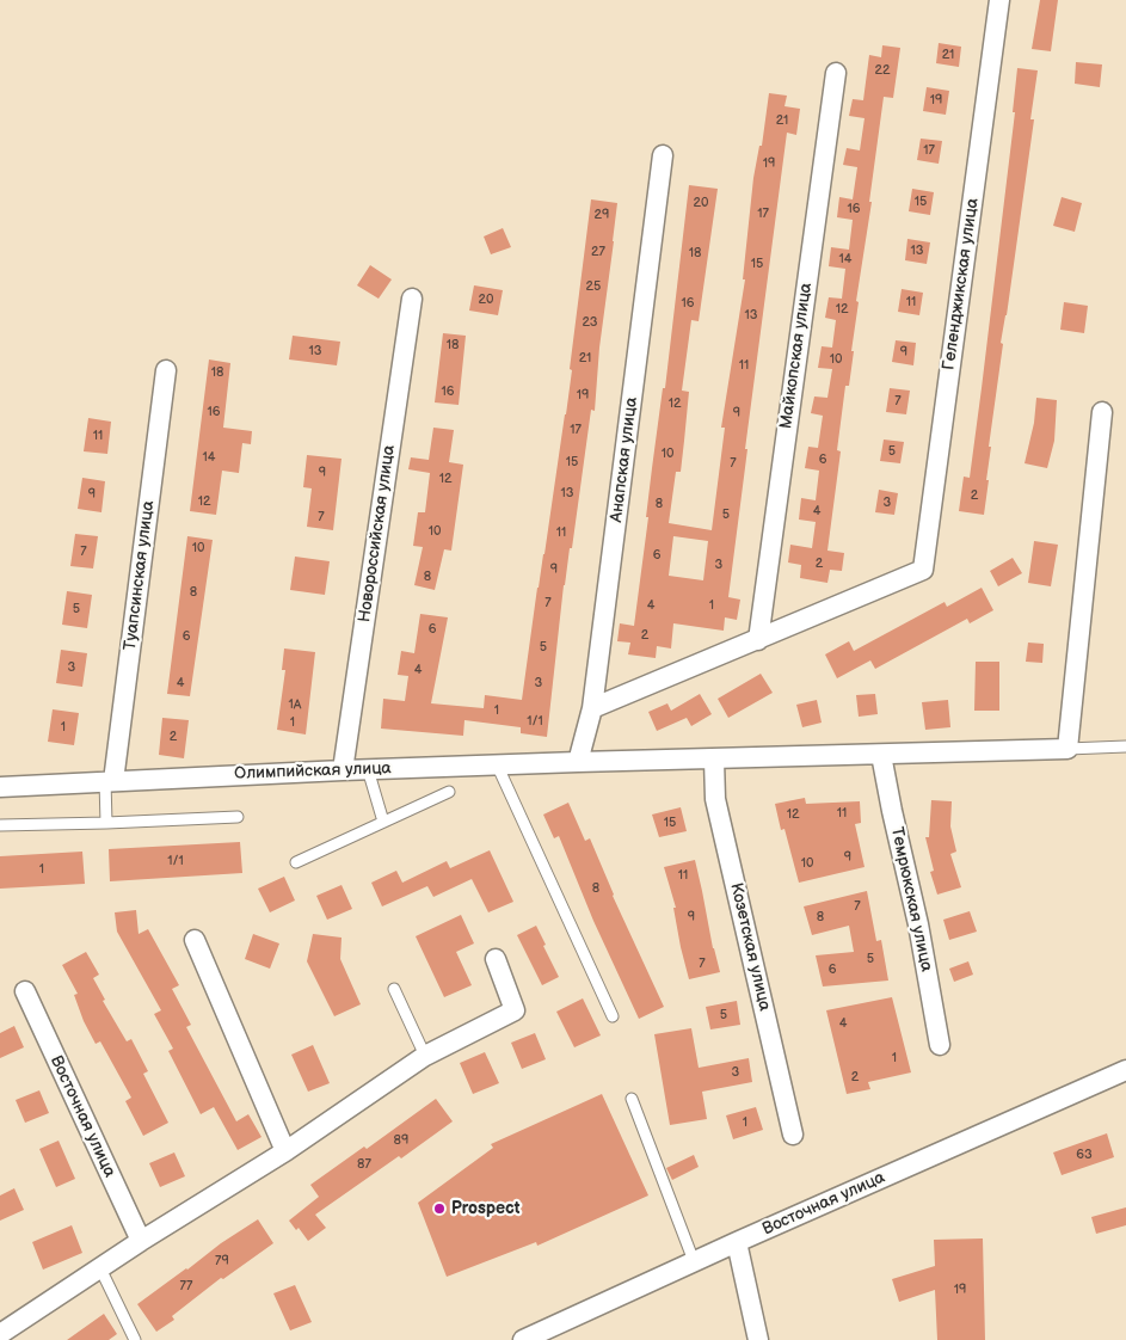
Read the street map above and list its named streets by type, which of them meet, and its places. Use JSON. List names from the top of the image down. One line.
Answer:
{"streets":{"street":["Геленджикская улица","Майкопская улица","Анапская улица","Новороссийская улица","Туапсинская улица","Олимпийская улица","Темрюкская улица","Козетская улица","Восточная улица"]},"crossings":[["Геленджикская улица","Майкопская улица"],["Анапская улица","Олимпийская улица"],["Новороссийская улица","Олимпийская улица"],["Туапсинская улица","Олимпийская улица"],["Олимпийская улица","Темрюкская улица"],["Олимпийская улица","Козетская улица"]],"places":["Prospect"],"house_numbers":["21","22","19","21","17","19","15","20","16","17","29","13","27","18","14","15","25","20","11","16","12","13","23","18","13","9","21","10","11","18","16","19","7","12","16","9","17","11","5","10","14","6","15","7","9","12","13","9","2","12","3","8","4","5","7","10","11","10","7","6","2","3","9","8","8","7","4","1","5","6","2","6","5","3","4","4","3","1А","1","1/1","1","1","2","11","12","15","9","1/1","10","1","11","8","7","9","8","5","7","6","5","4","1","3","2","1","89","63","87","79","77","19"]}
